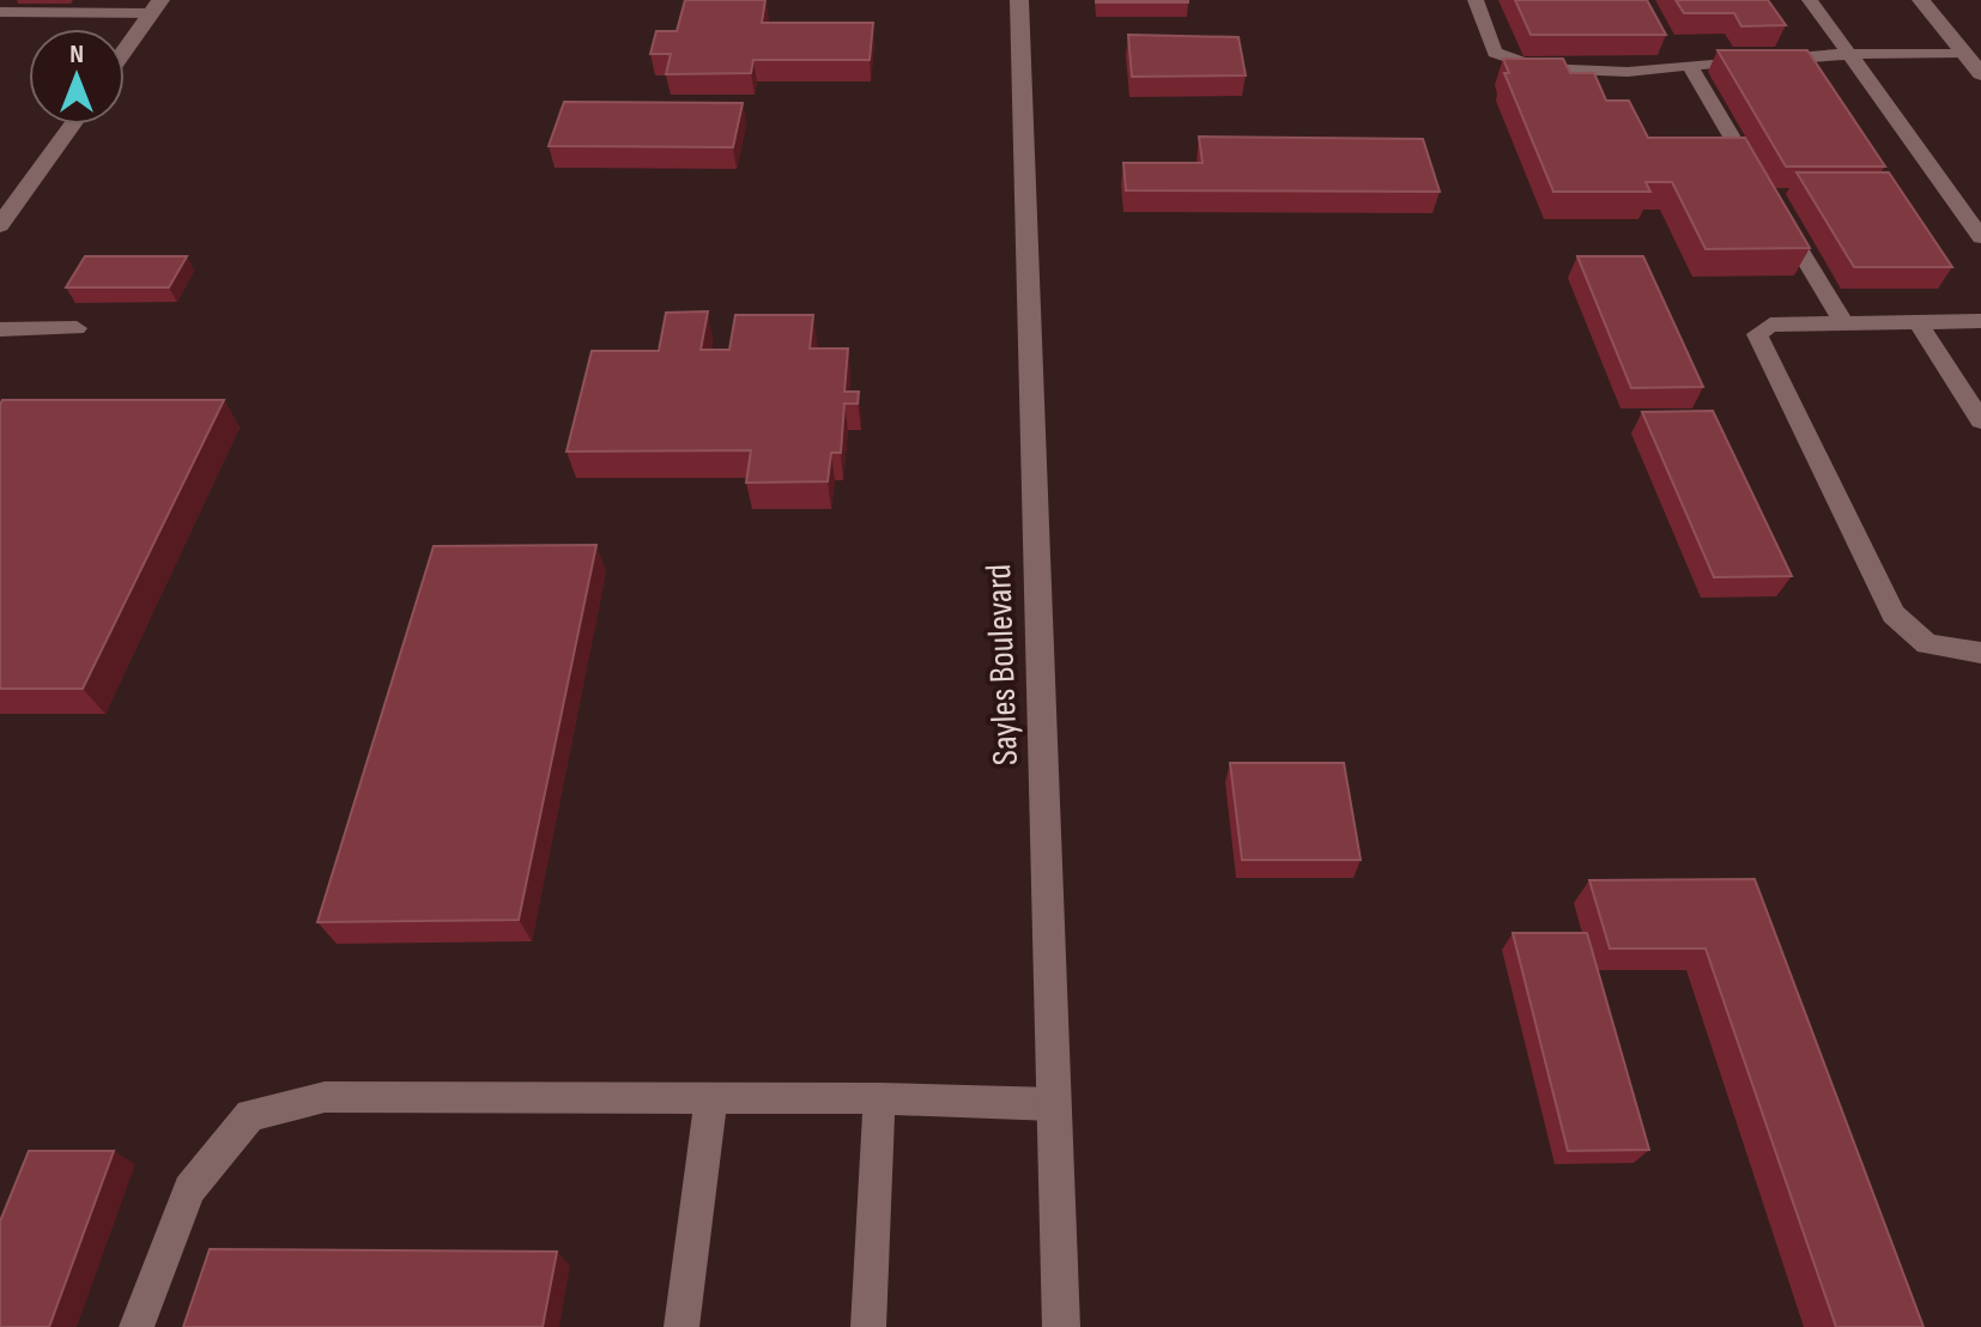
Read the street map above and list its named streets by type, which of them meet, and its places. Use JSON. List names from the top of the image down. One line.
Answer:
{"streets":{"street":["Sayles Boulevard"]},"north":"top"}
